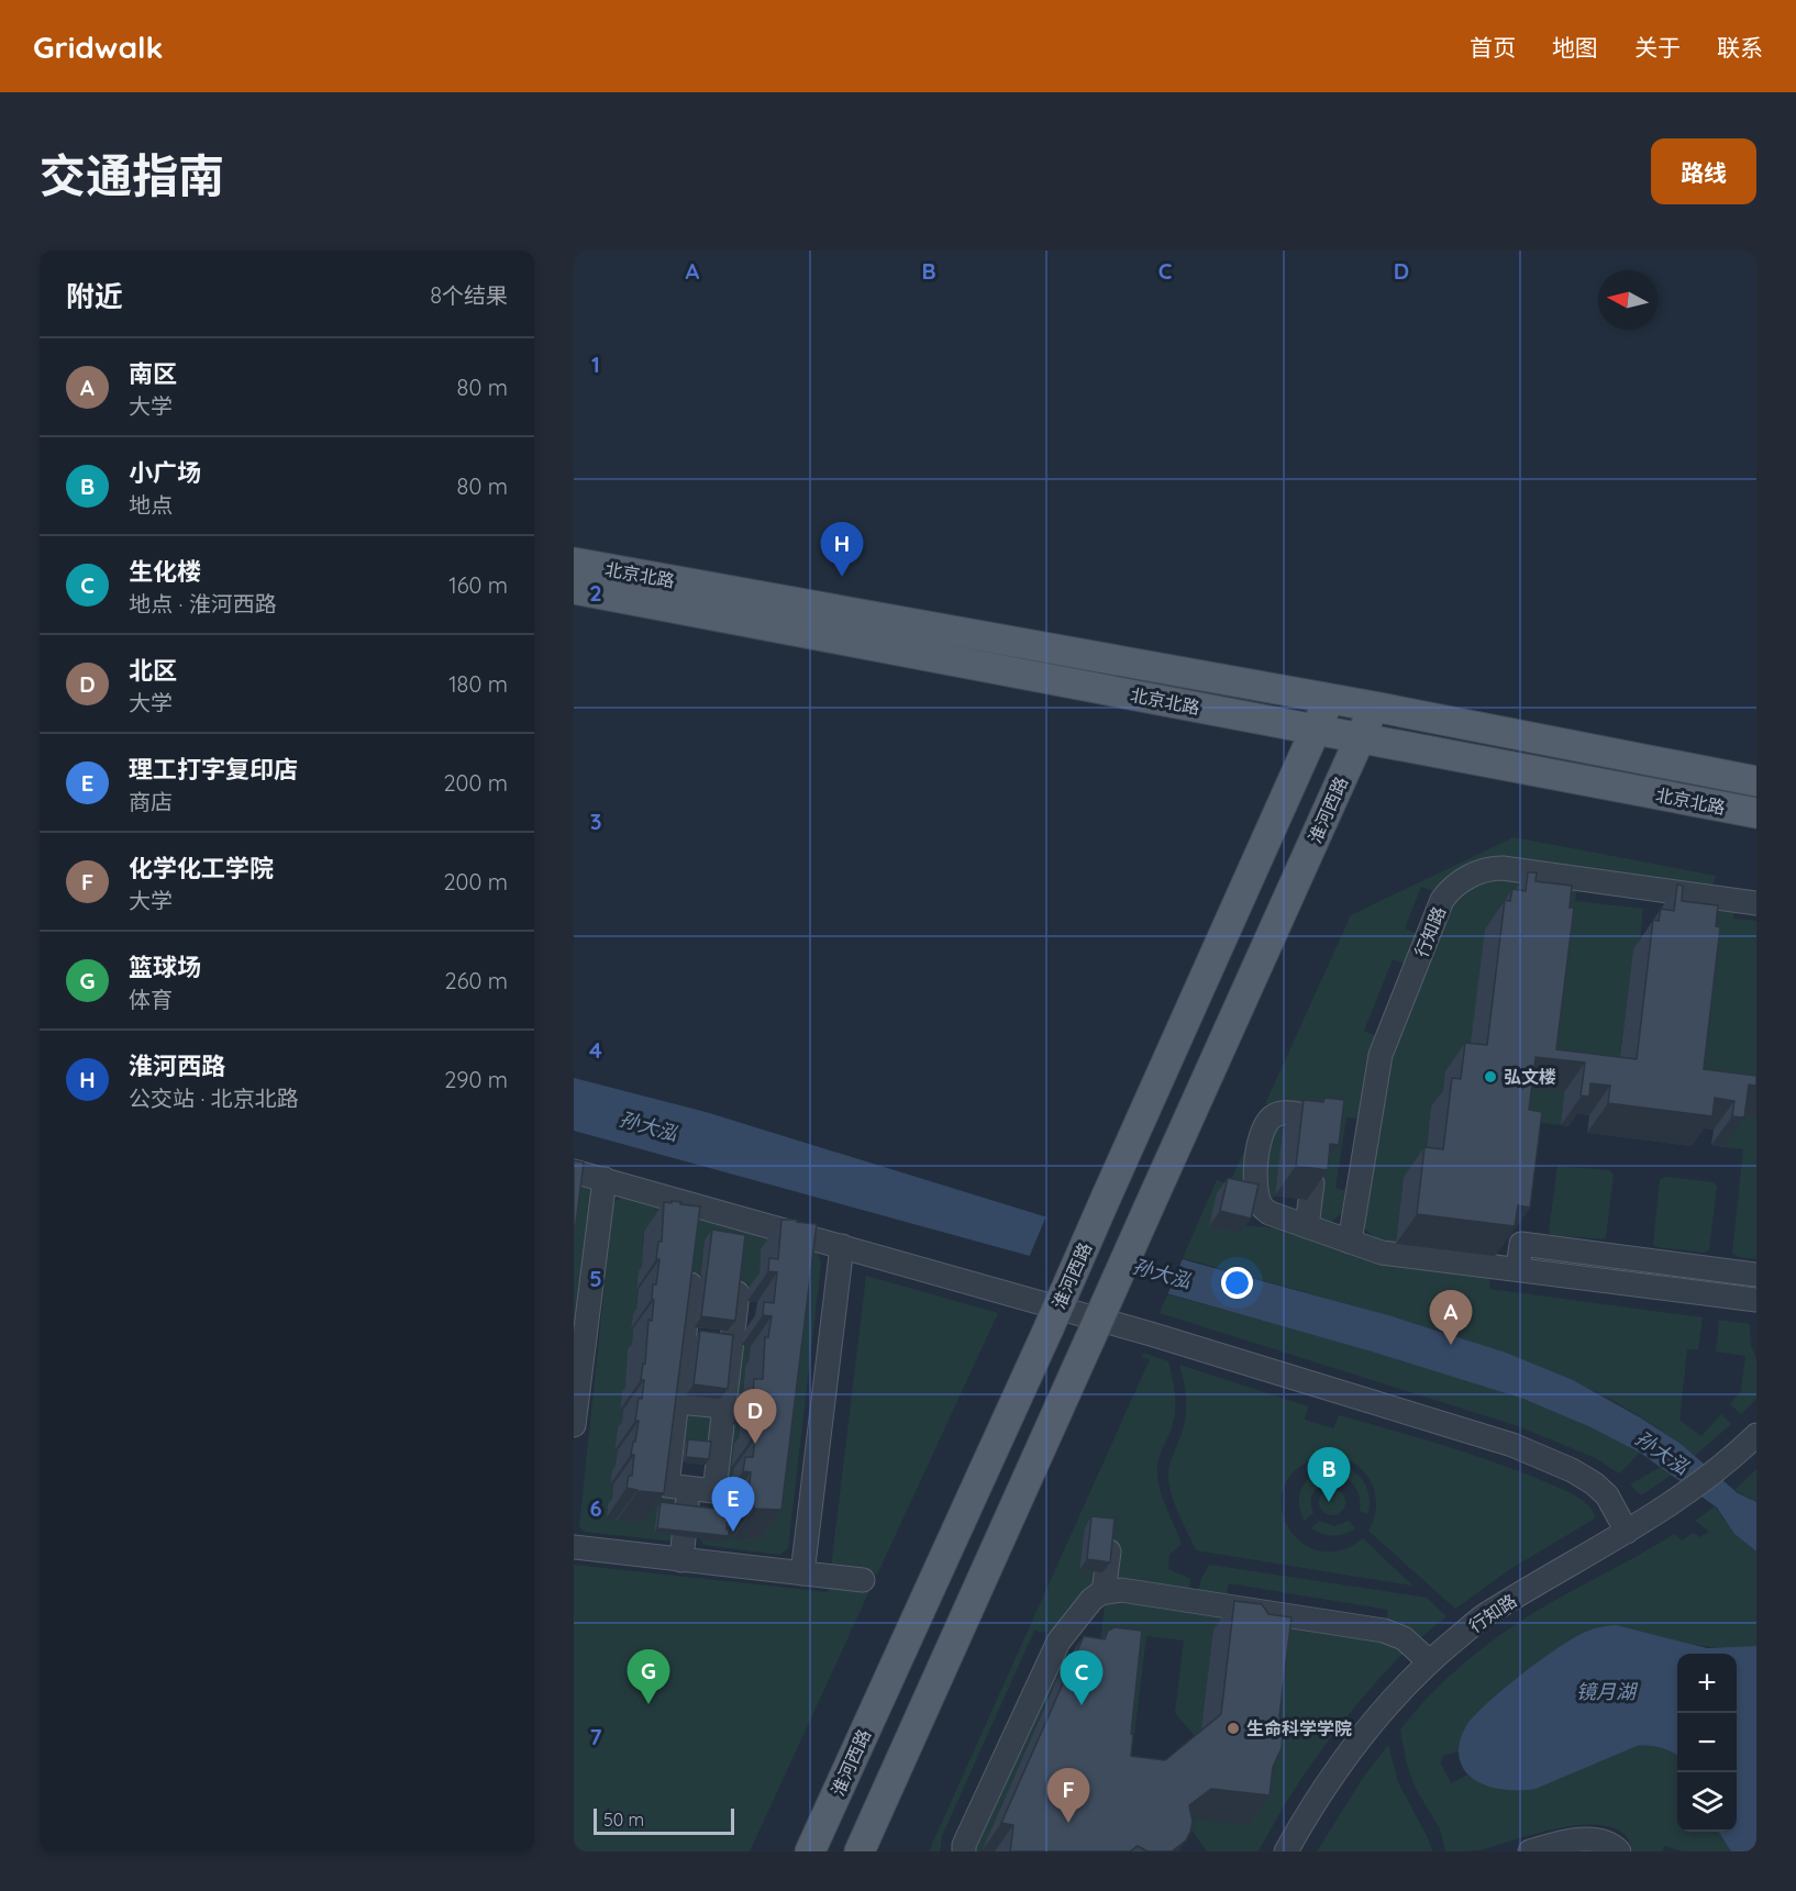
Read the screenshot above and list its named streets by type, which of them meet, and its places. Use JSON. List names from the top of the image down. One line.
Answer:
{"streets":{"main road":["北京北路","淮河西路"],"lane":["行知路"]},"crossings":[["北京北路","淮河西路"]],"water":["孙大泓","镜月湖"],"places":["弘文楼","生命科学学院"],"scale_bar":"50 m","north":"left","page":{"header":"Gridwalk","nav":["首页","地图","关于","联系"],"title":"交通指南","buttons":"路线","heading":["附近","8个结果"],"list":[{"mark":"A","name":"南区","note":"大学","value":"80 m"},{"mark":"B","name":"小广场","note":"地点","value":"80 m"},{"mark":"C","name":"生化楼","note":"地点 · 淮河西路","value":"160 m"},{"mark":"D","name":"北区","note":"大学","value":"180 m"},{"mark":"E","name":"理工打字复印店","note":"商店","value":"200 m"},{"mark":"F","name":"化学化工学院","note":"大学","value":"200 m"},{"mark":"G","name":"篮球场","note":"体育","value":"260 m"},{"mark":"H","name":"淮河西路","note":"公交站 · 北京北路","value":"290 m"}],"pins":["H","A","D","B","E","G","C","F"],"map_buttons":["+","−"],"scale":"50 m"},"grid":{"columns":["A","B","C","D"],"rows":["1","2","3","4","5","6","7"]}}
